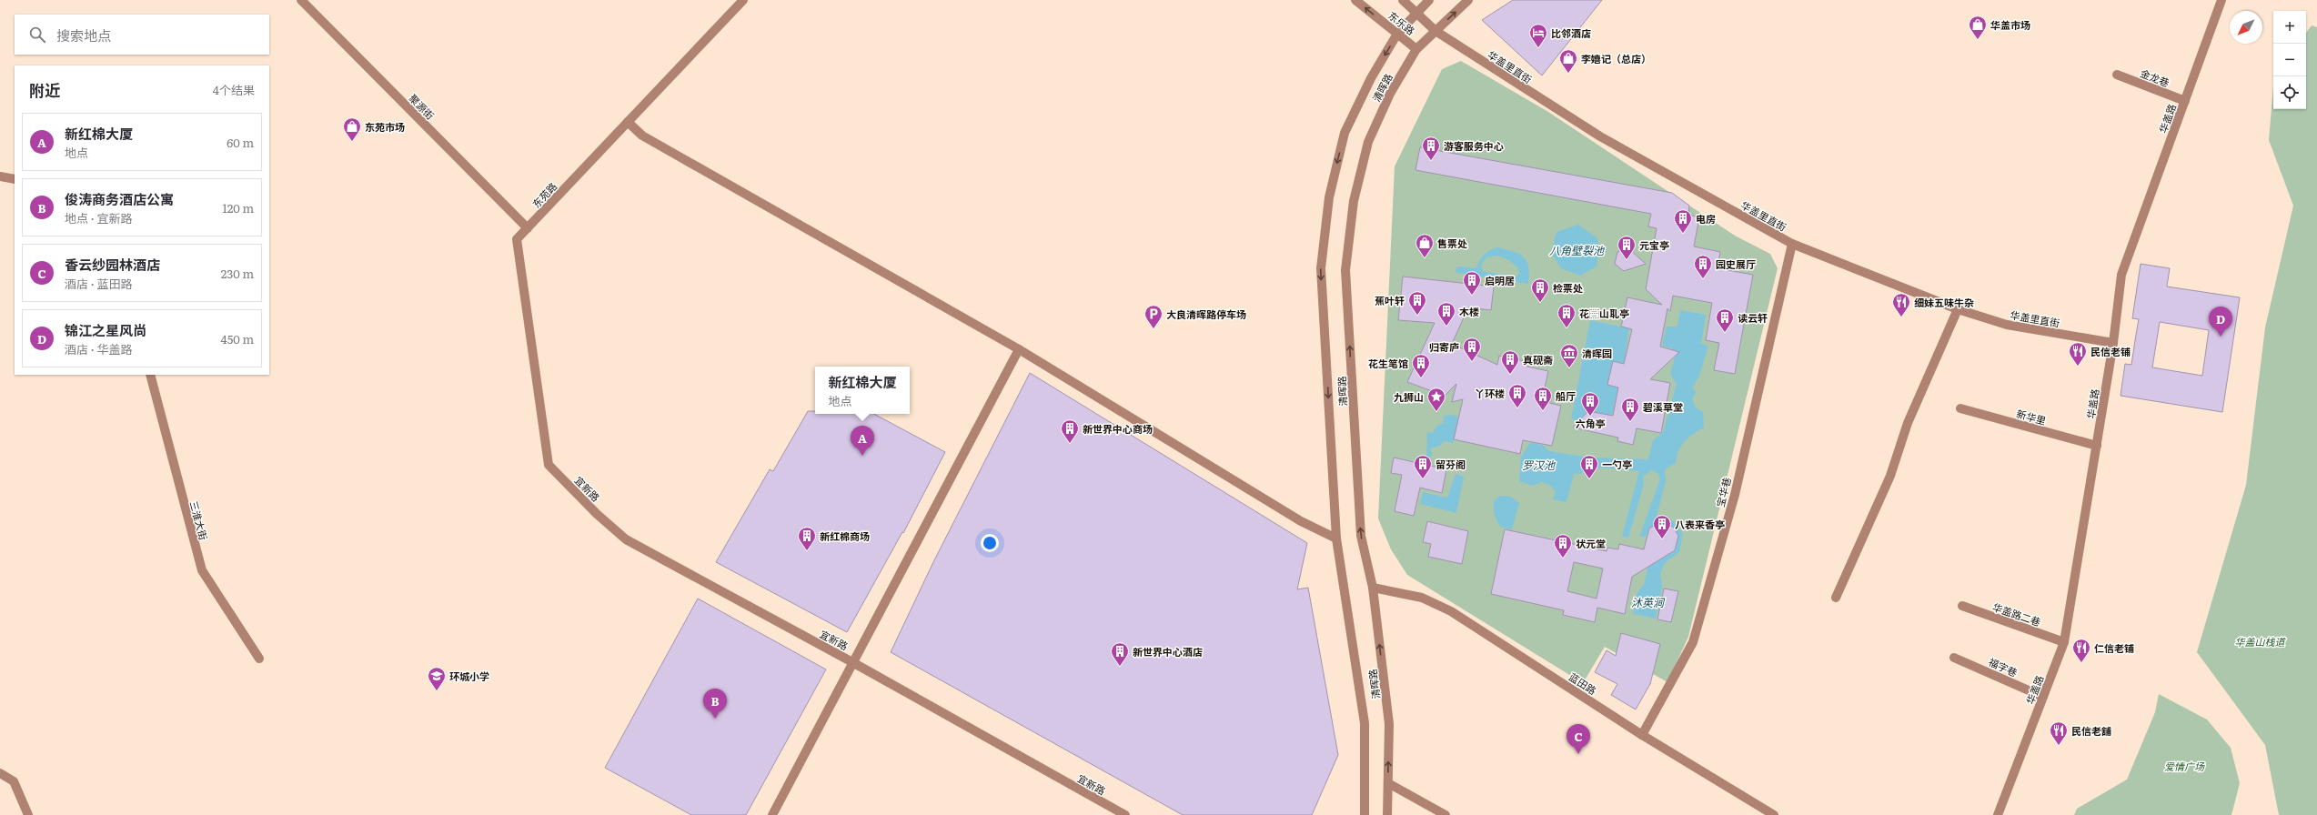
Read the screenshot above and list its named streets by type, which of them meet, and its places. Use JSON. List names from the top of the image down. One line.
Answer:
{"streets":{"street":["东乐路","华盖里直街","金龙巷","清晖路","聚源街","华盖路","东苑路","新华里","宜新路","宝华巷","三淮大街","华盖路二巷","福字巷","蓝田路"]},"crossings":[["东乐路","华盖里直街"],["东乐路","清晖路"],["华盖里直街","清晖路"],["华盖里直街","华盖路"],["华盖里直街","宝华巷"],["金龙巷","华盖路"],["清晖路","蓝田路"],["聚源街","东苑路"],["华盖路","新华里"],["华盖路","华盖路二巷"],["华盖路","福字巷"],["东苑路","宜新路"],["宝华巷","蓝田路"]],"water":["八角壁裂池","罗汉池","沐英涧"],"parks":["华盖山栈道","爱情广场"],"places":{"shop":["华盖市场","李嬉记（总店）","东苑市场","售票处"],"hotel":["比邻酒店"],"building":["游客服务中心","电房","元宝亭","园史展厅","启明居","检票处","蕉叶轩","木楼","花⿱山耴亭","读云轩","归寄庐","真砚斋","花生笔馆","丫环楼","船厅","六角亭","碧溪草堂","新世界中心商场","留芬阁","一勺亭","八表来香亭","新红棉商场","状元堂","新世界中心酒店"],"restaurant":["细妹五味牛杂","民信老铺","仁信老铺","民信老舖"],"parking":["大良清晖路停车场"],"museum":["清晖园"],"place":["九狮山"],"school or university":["环城小学"]},"north":"bottom left","page":{"map_buttons":["+","−"],"search":"搜索地点","heading":["附近","4个结果"],"list":[{"mark":"A","name":"新红棉大厦","note":"地点","value":"60 m"},{"mark":"B","name":"俊涛商务酒店公寓","note":"地点 · 宜新路","value":"120 m"},{"mark":"C","name":"香云纱园林酒店","note":"酒店 · 蓝田路","value":"230 m"},{"mark":"D","name":"锦江之星风尚","note":"酒店 · 华盖路","value":"450 m"}],"pins":["D","A","B","C"],"popup":["新红棉大厦","地点"]}}
